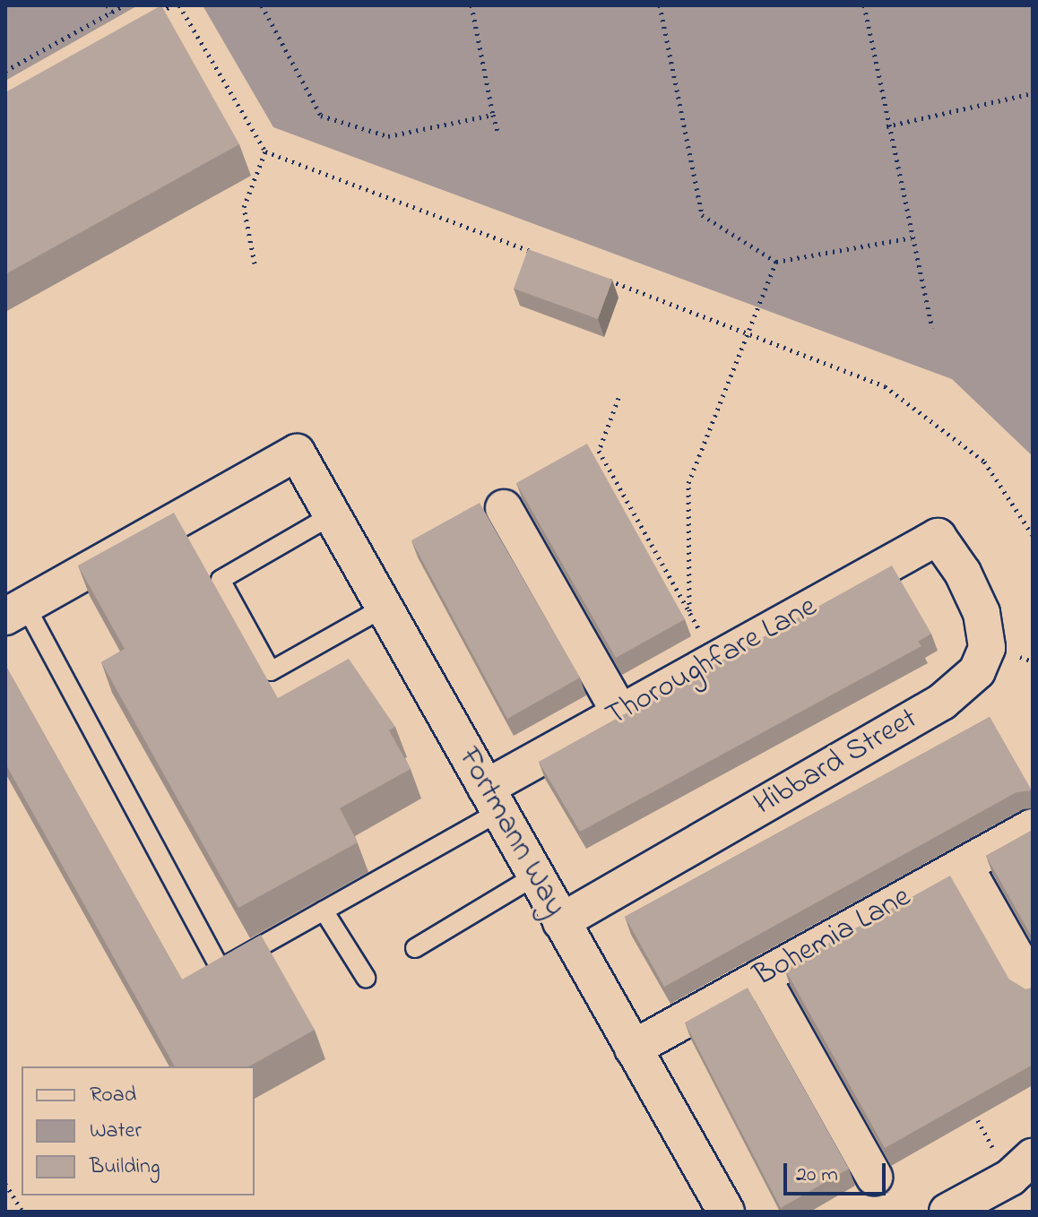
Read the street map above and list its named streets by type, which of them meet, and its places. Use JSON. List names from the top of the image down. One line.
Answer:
{"streets":{"street":["Thoroughfare Lane","Hibbard Street","Fortmann Way","Bohemia Lane"]},"crossings":[["Thoroughfare Lane","Hibbard Street"],["Thoroughfare Lane","Fortmann Way"],["Hibbard Street","Fortmann Way"],["Fortmann Way","Bohemia Lane"]],"legend":["Road","Water","Building"],"scale_bar":"20 m"}
